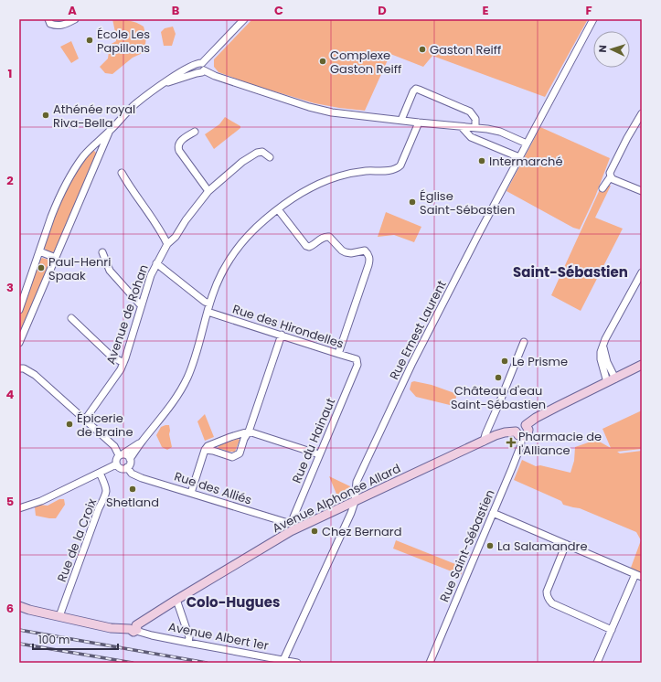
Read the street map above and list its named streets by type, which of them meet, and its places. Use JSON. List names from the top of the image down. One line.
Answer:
{"streets":{"street":["Avenue de Rohan","Rue des Hirondelles","Rue Ernest Laurent","Rue du Hainaut","Rue des Alliés","Avenue Alphonse Allard","Rue de la Croix","Rue Saint-Sébastien","Avenue Albert 1er"]},"crossings":[["Rue des Hirondelles","Rue du Hainaut"],["Rue Ernest Laurent","Avenue Alphonse Allard"],["Rue Ernest Laurent","Avenue Albert 1er"],["Rue du Hainaut","Rue des Alliés"],["Rue du Hainaut","Avenue Alphonse Allard"],["Rue des Alliés","Avenue Alphonse Allard"],["Avenue Alphonse Allard","Rue Saint-Sébastien"],["Avenue Alphonse Allard","Avenue Albert 1er"],["Rue de la Croix","Avenue Albert 1er"]],"districts":["Saint-Sébastien","Colo-Hugues"],"places":{"other":["École Les Papillons","Gaston Reiff","Complexe Gaston Reiff","Athénée royal Riva-Bella","Intermarché","Église Saint-Sébastien","Paul-Henri Spaak","Le Prisme","Château d'eau Saint-Sébastien","Épicerie de Braine","Shetland","Chez Bernard","La Salamandre"],"health":["Pharmacie de l'Alliance"]},"scale_bar":"100 m","north":"left","grid":{"columns":["A","B","C","D","E","F"],"rows":["1","2","3","4","5","6"]}}
